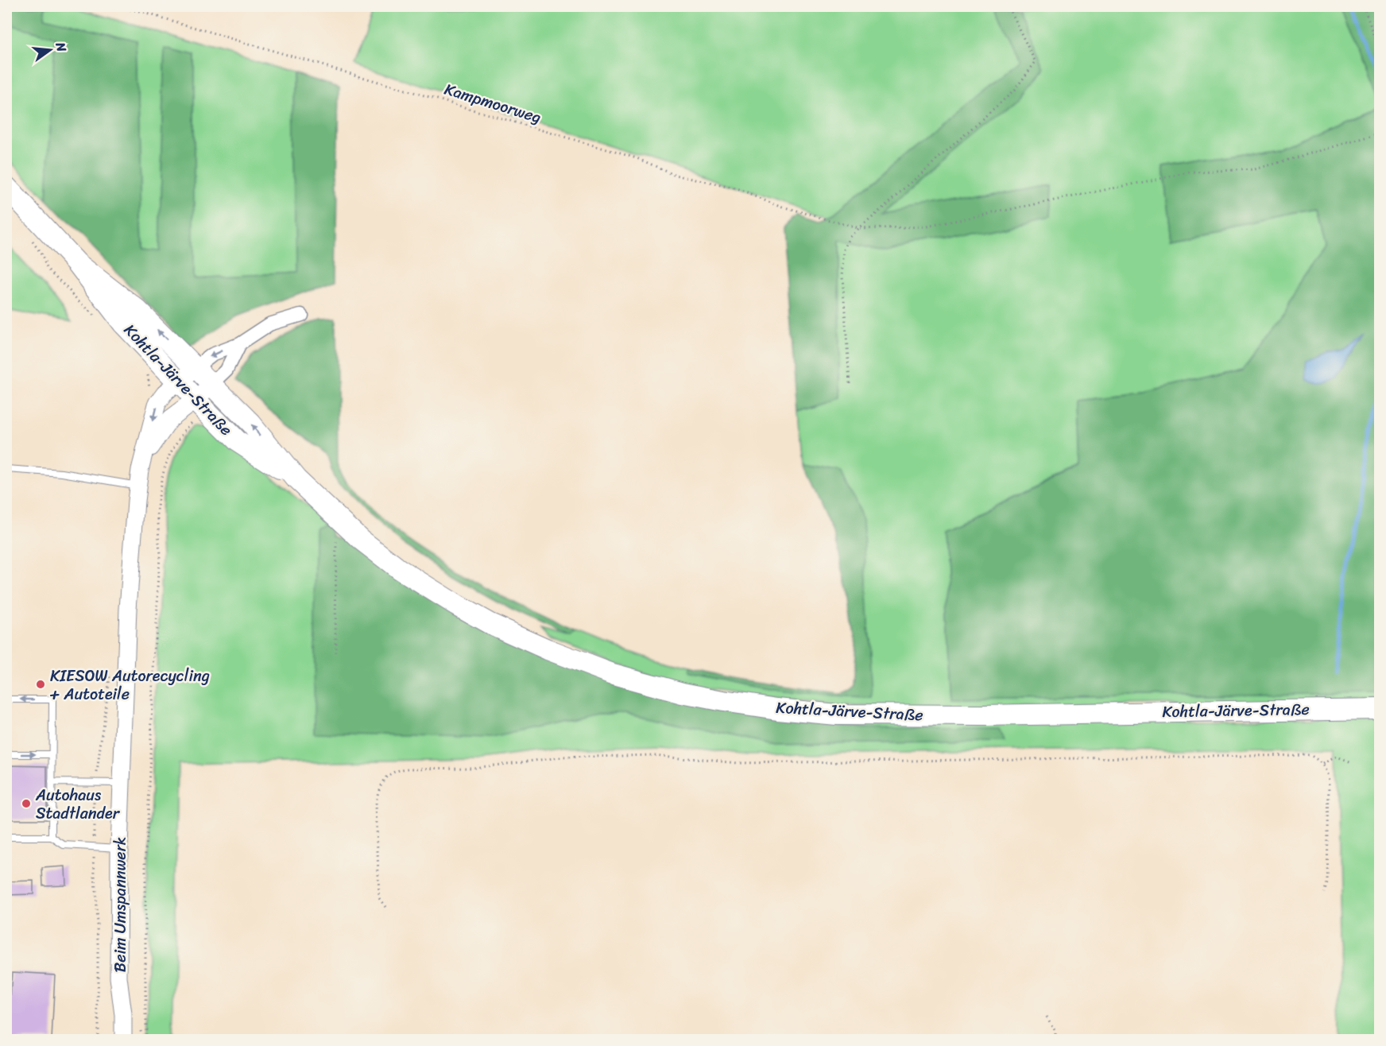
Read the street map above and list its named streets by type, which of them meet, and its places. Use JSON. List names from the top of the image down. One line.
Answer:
{"streets":{"main road":["Kohtla-Järve-Straße"],"street":["Beim Umspannwerk"],"path":["Kampmoorweg"]},"crossings":[["Kohtla-Järve-Straße","Beim Umspannwerk"]],"places":["KIESOW Autorecycling + Autoteile","Autohaus Stadtlander"],"north":"right"}
